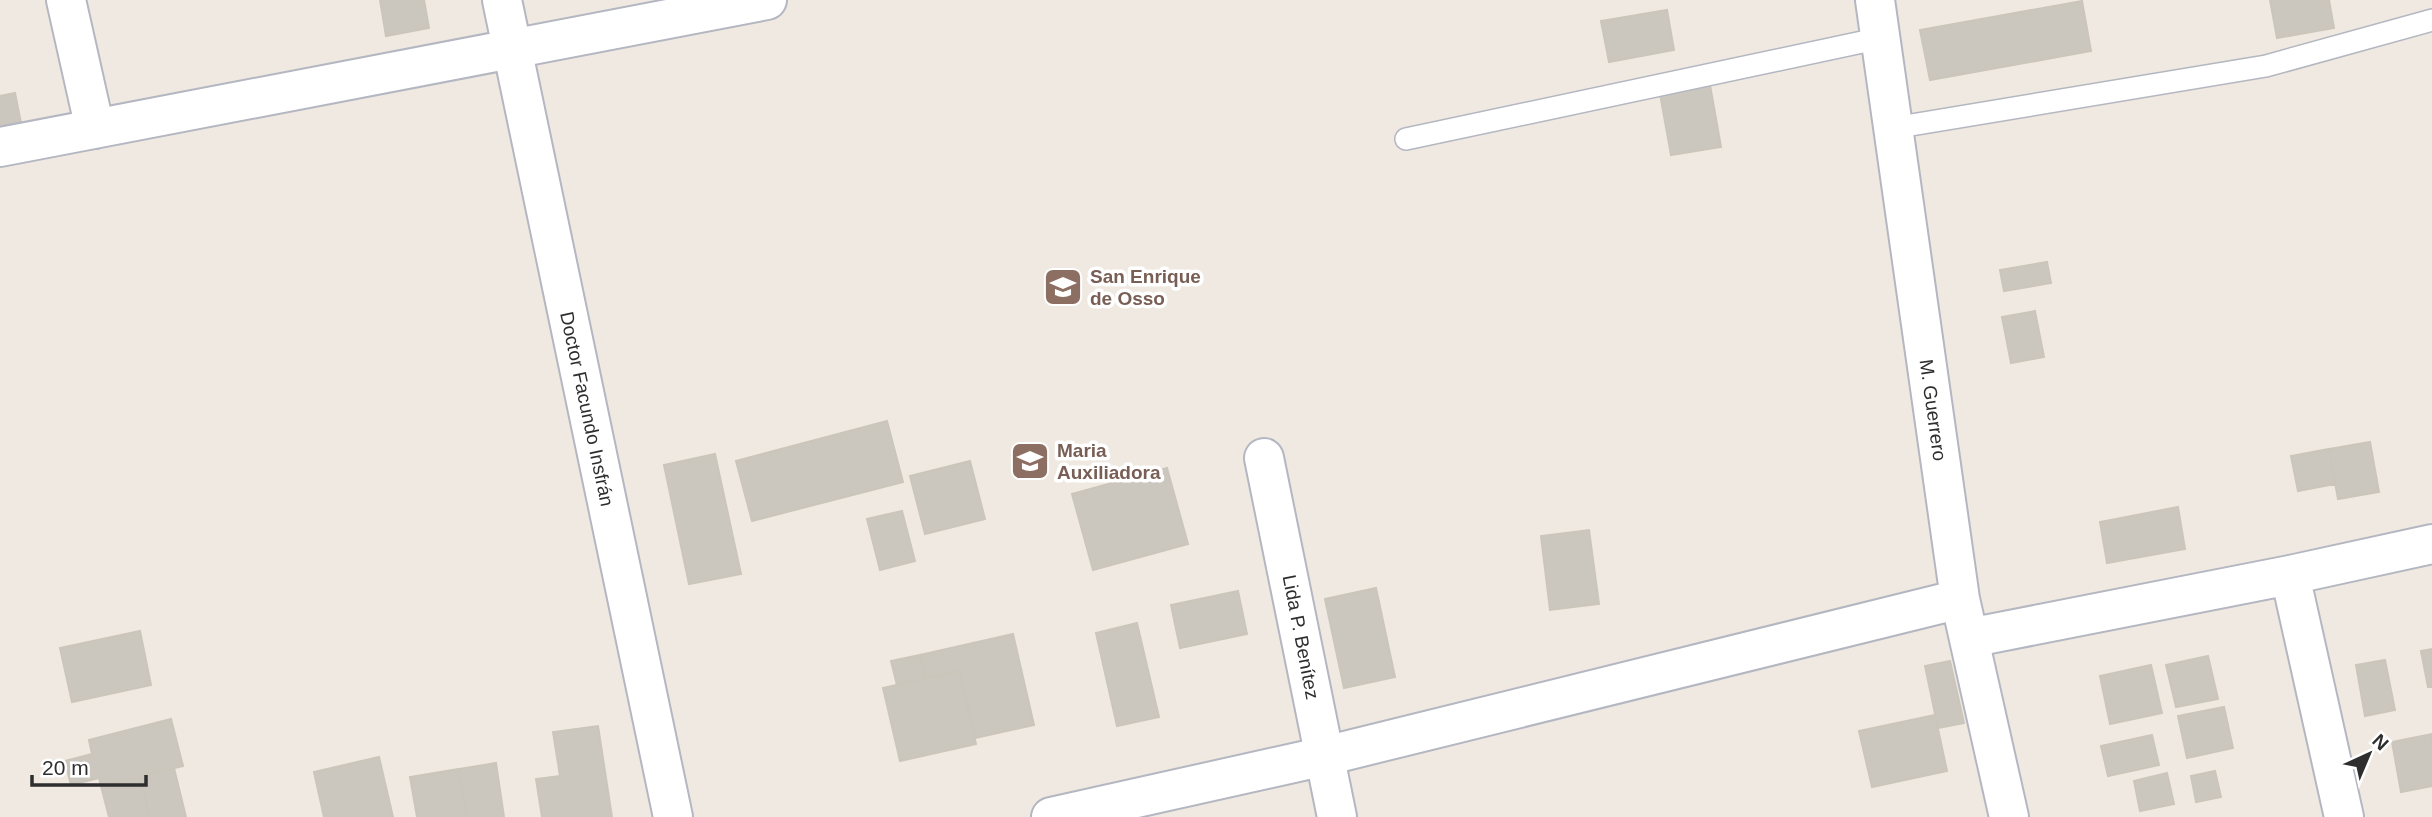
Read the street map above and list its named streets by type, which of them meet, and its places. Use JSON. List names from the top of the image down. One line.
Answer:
{"streets":{"street":["Doctor Facundo Insfrán","M. Guerrero","Lida P. Benítez"]},"places":{"school or university":["San Enrique de Osso","Maria Auxiliadora"]},"scale_bar":"20 m","north":"top right"}
